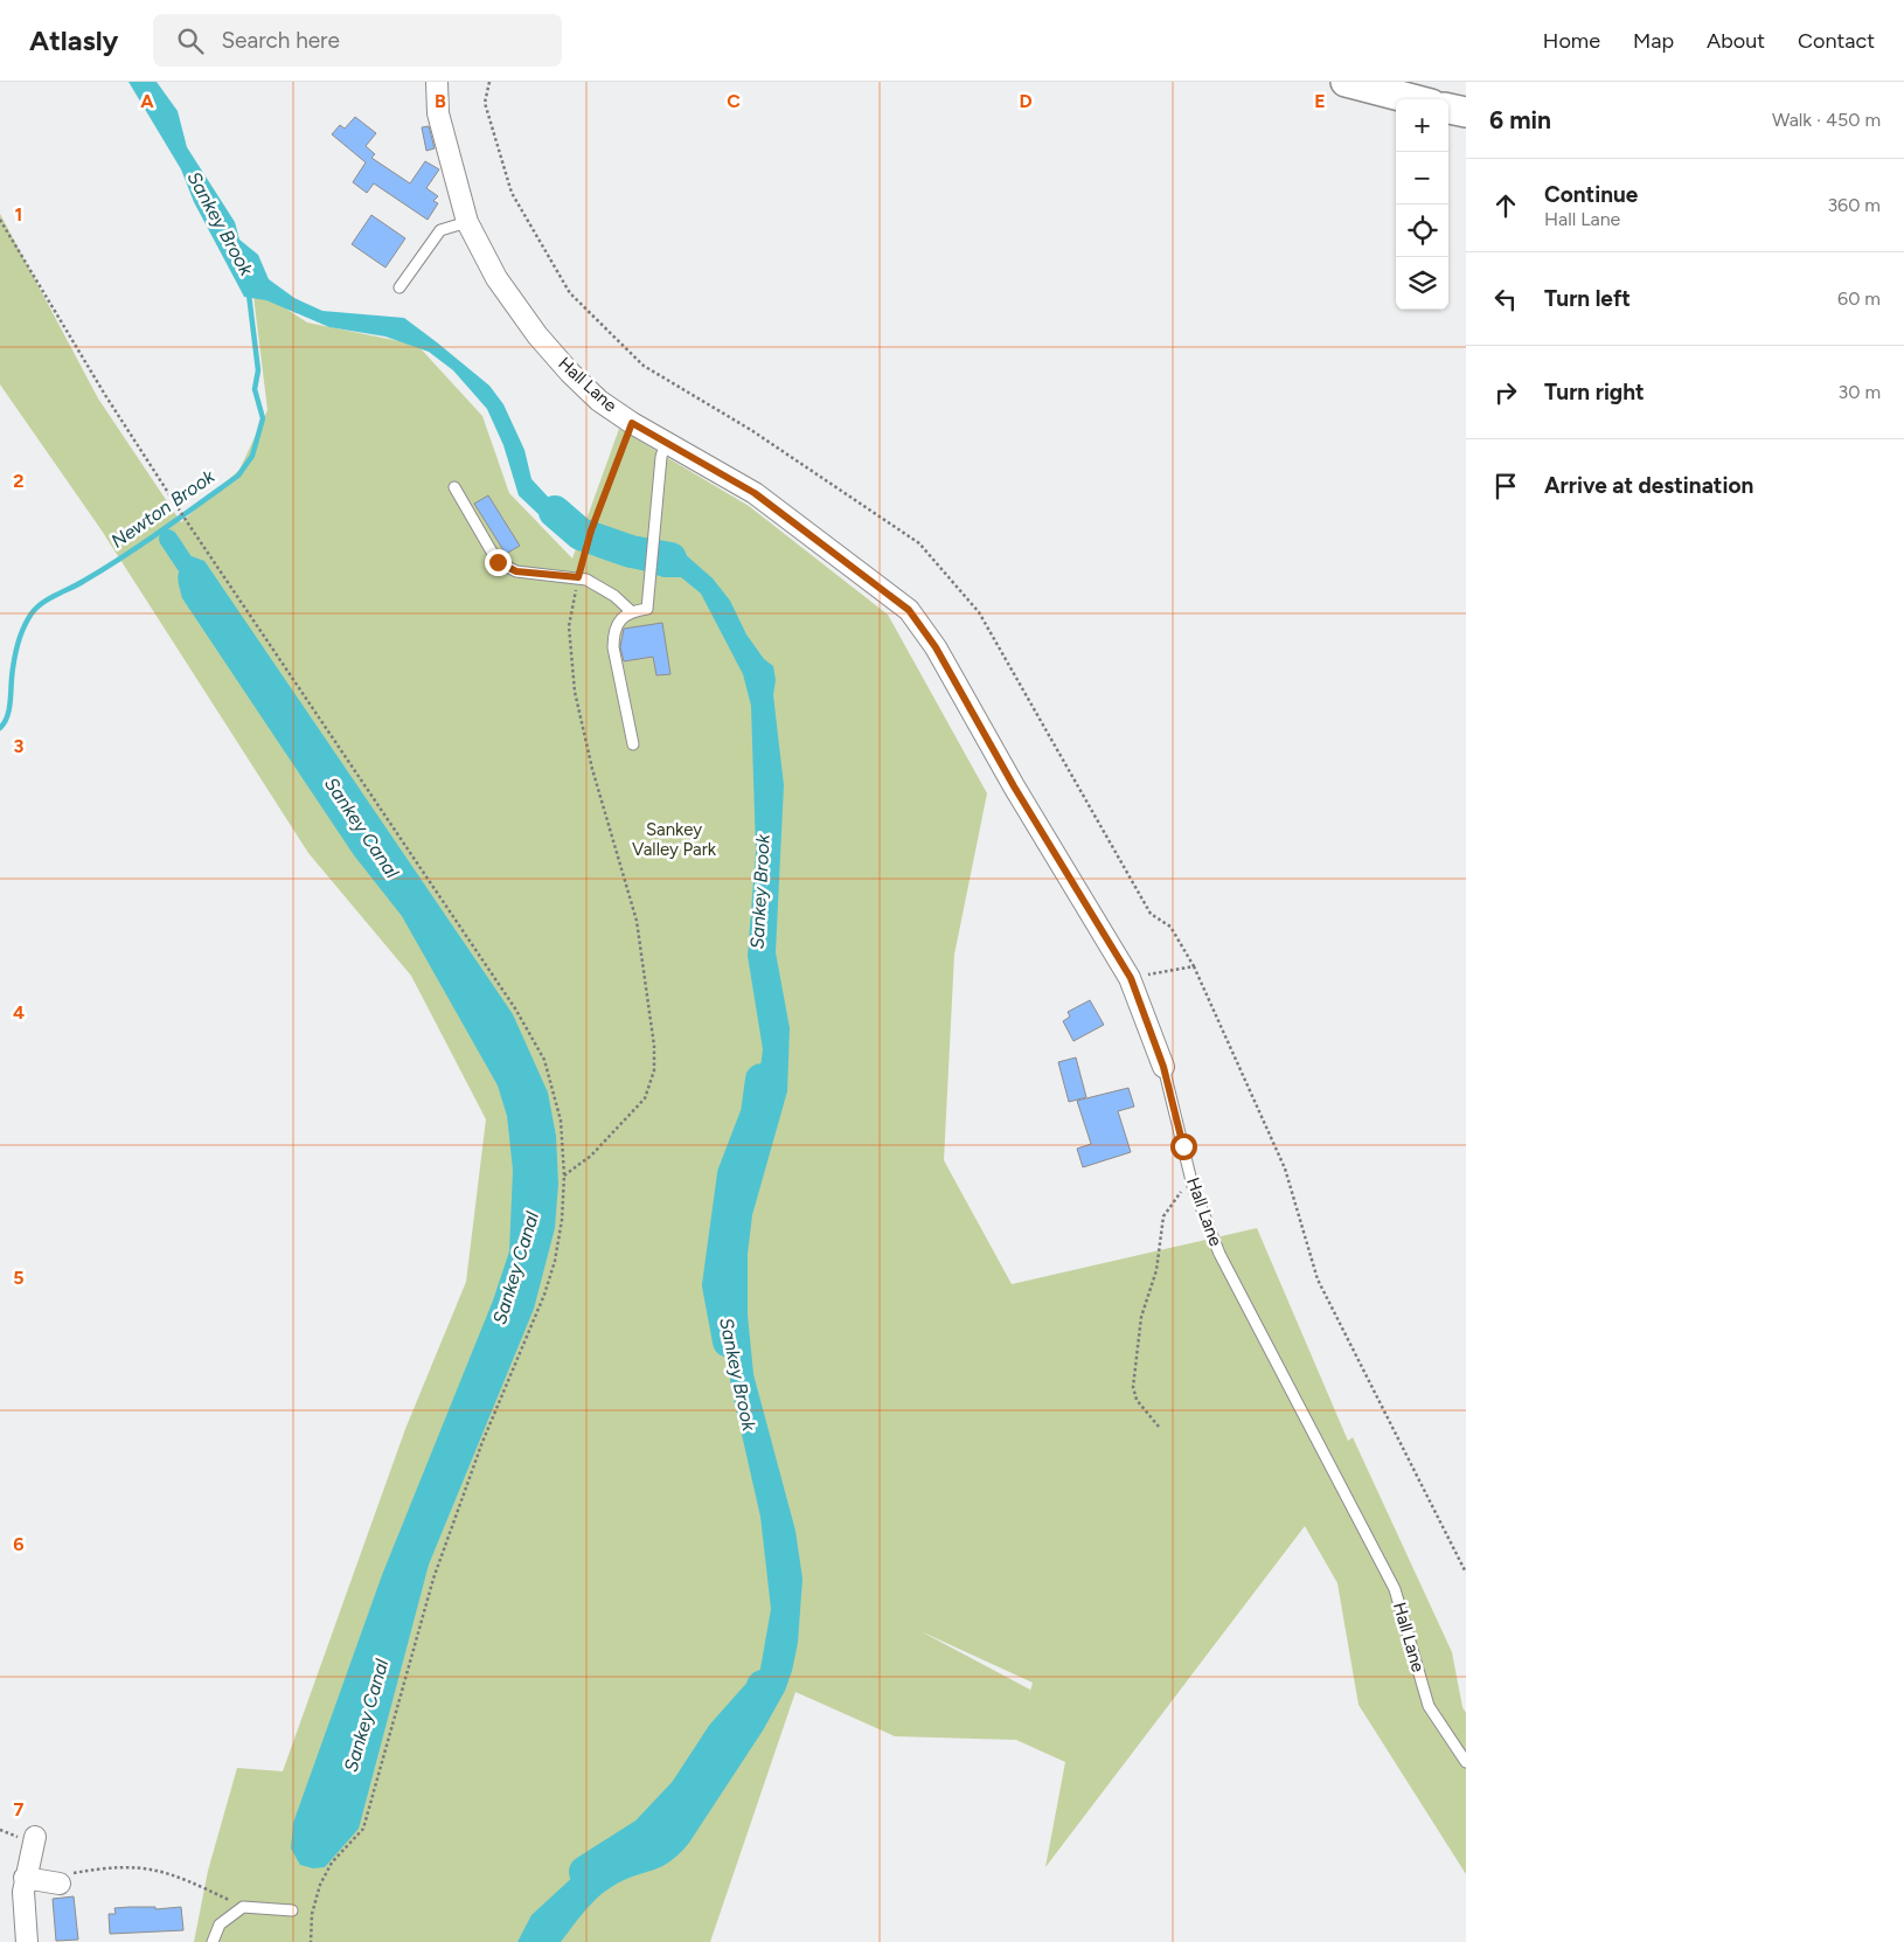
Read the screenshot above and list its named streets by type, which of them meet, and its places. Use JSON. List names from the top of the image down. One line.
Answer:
{"streets":{"street":["Hall Lane"]},"water":["Sankey Brook","Newton Brook","Sankey Canal"],"parks":["Sankey Valley Park"],"page":{"header":"Atlasly","search":"Search here","nav":["Home","Map","About","Contact"],"heading":["6 min","Walk · 450 m"],"map_buttons":["+","−"],"list":[["Continue","Hall Lane","360 m"],["Turn left","60 m"],["Turn right","30 m"],"Arrive at destination"]},"grid":{"columns":["A","B","C","D","E"],"rows":["1","2","3","4","5","6","7"]}}
